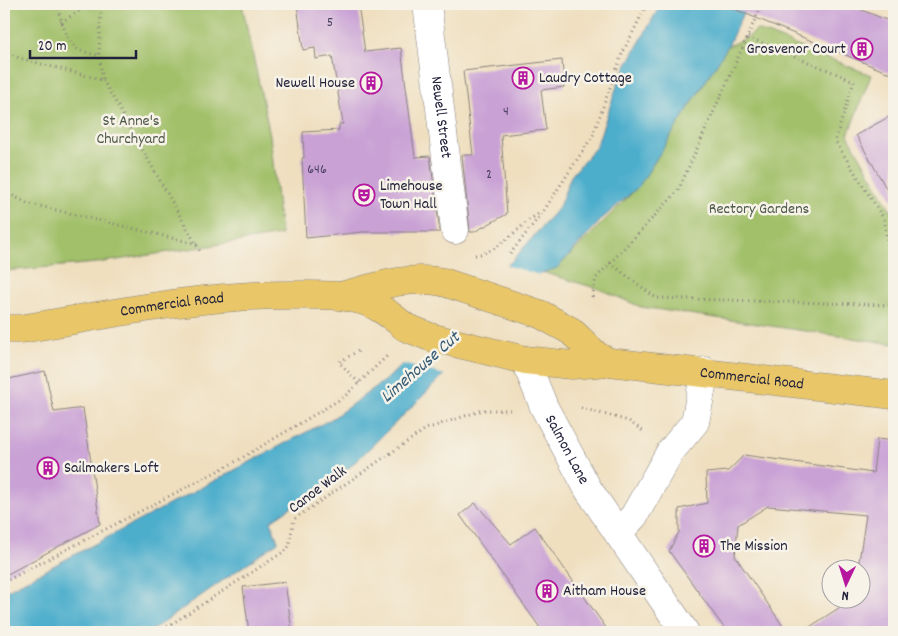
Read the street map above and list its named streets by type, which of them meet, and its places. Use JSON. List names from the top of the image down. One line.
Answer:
{"streets":{"highway":["Commercial Road"],"street":["Newell Street","Salmon Lane"],"path":["Canoe Walk"]},"crossings":[["Commercial Road","Salmon Lane"]],"water":["Limehouse Cut"],"parks":["St Anne's Churchyard","Rectory Gardens"],"places":{"building":["Grosvenor Court","Laudry Cottage","Newell House","Sailmakers Loft","The Mission","Aitham House"],"theatre":["Limehouse Town Hall"]},"house_numbers":["5","4","646","2"],"scale_bar":"20 m","north":"bottom"}
